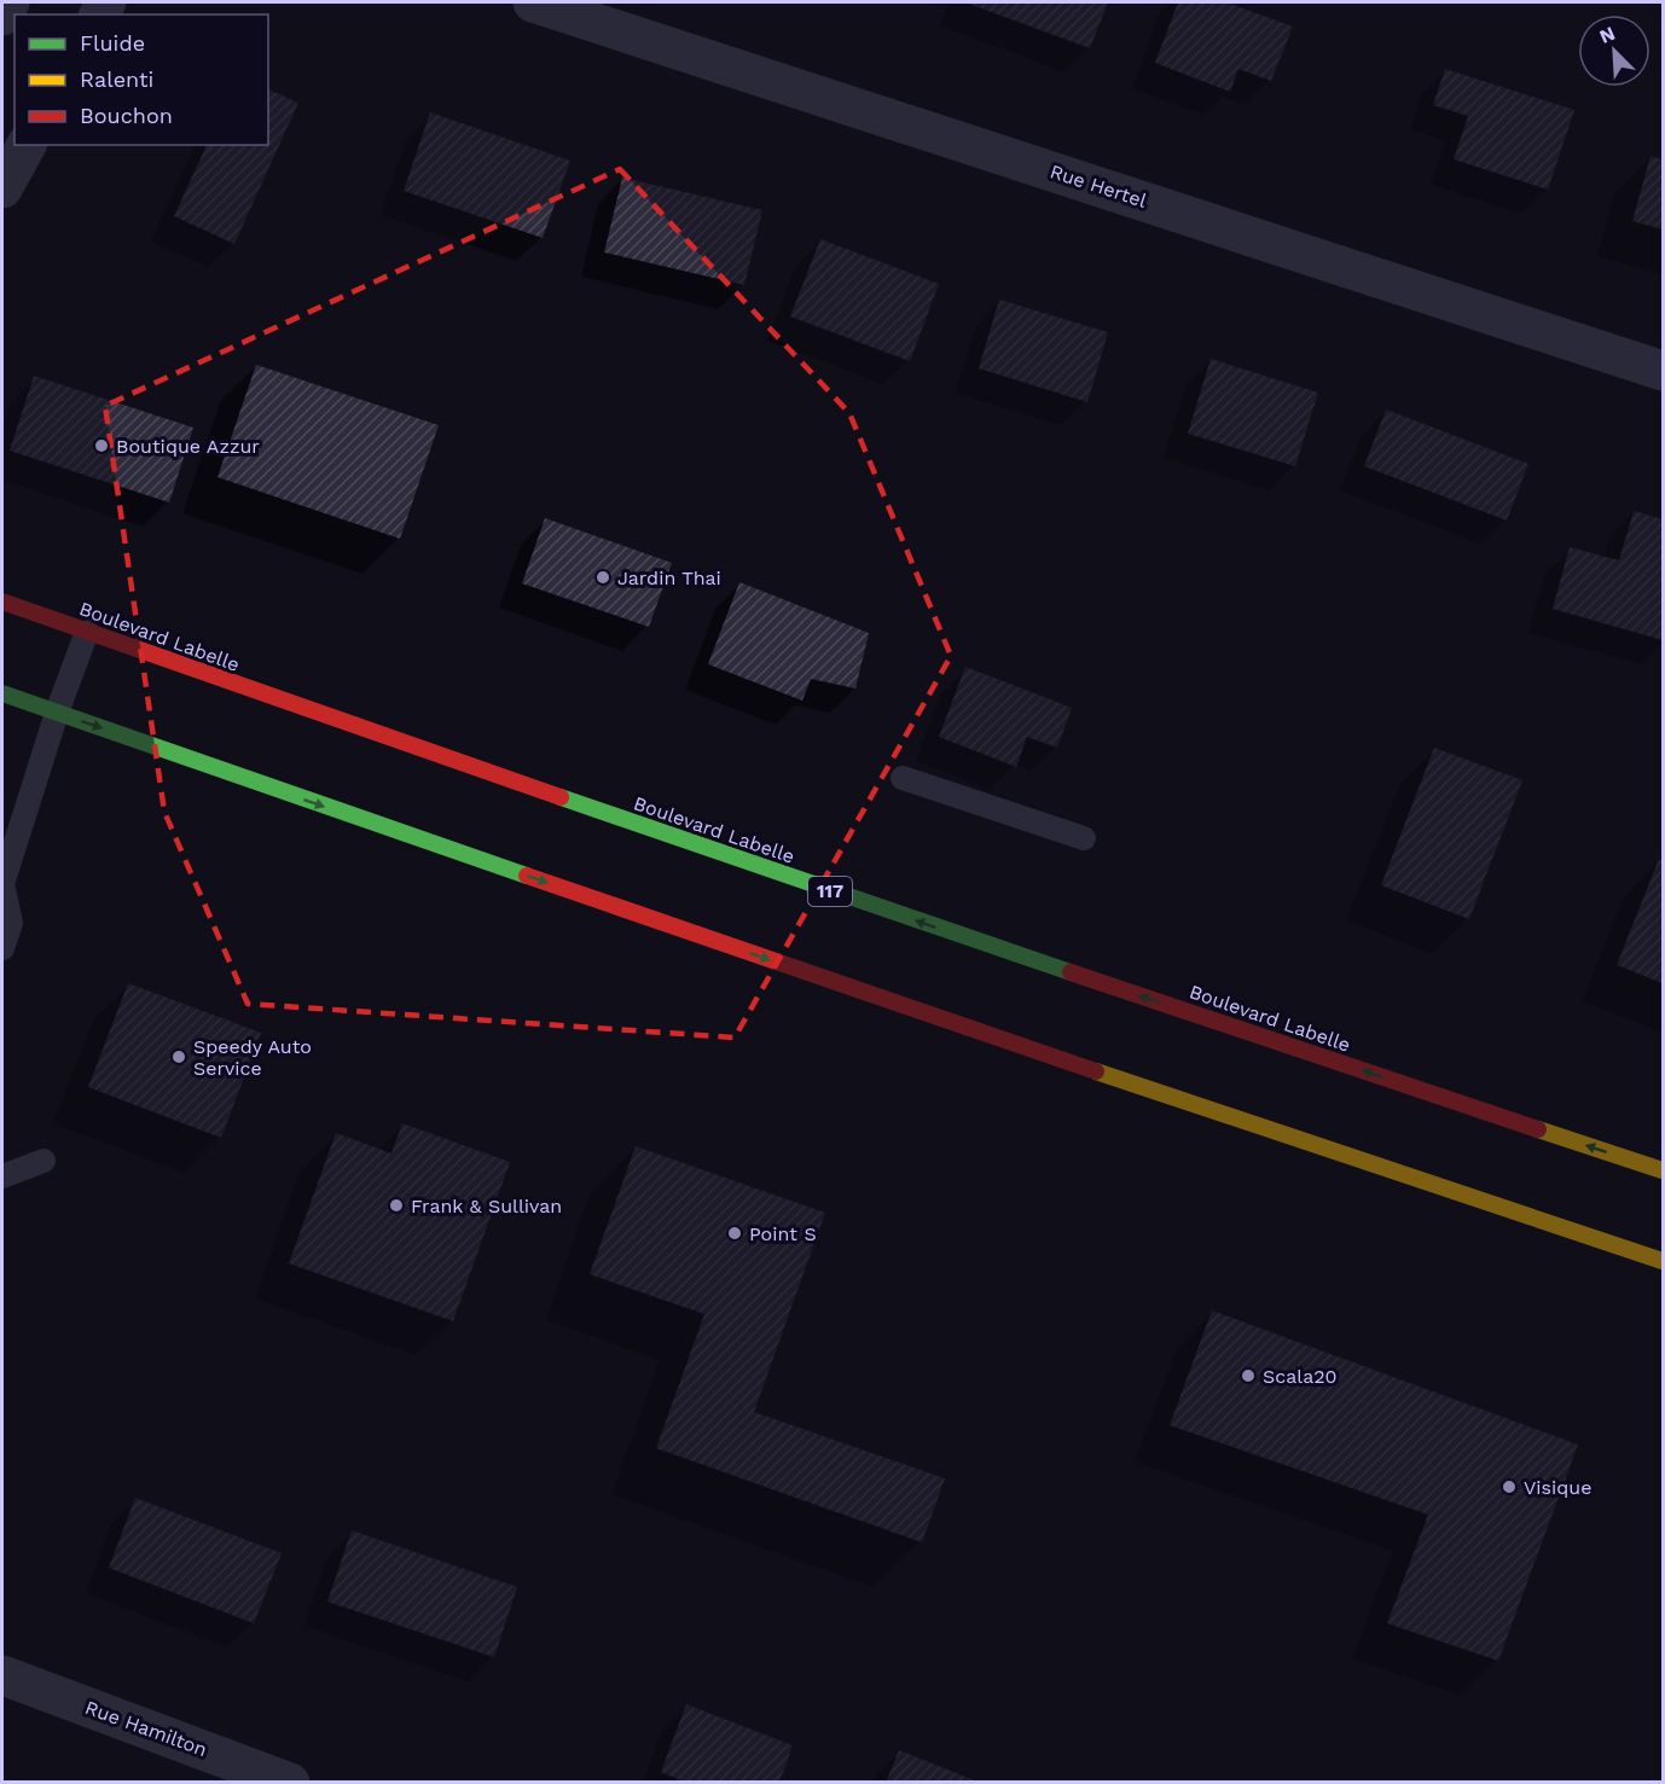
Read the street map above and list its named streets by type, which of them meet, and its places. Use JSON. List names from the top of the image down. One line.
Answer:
{"streets":{"main road":["Boulevard Labelle","117"],"street":["Rue Hertel","Rue Hamilton"]},"places":["Boutique Azzur","Jardin Thai","Speedy Auto Service","Frank & Sullivan","Point S","Scala20","Visique"],"legend":["Fluide","Ralenti","Bouchon"],"north":"top left"}
